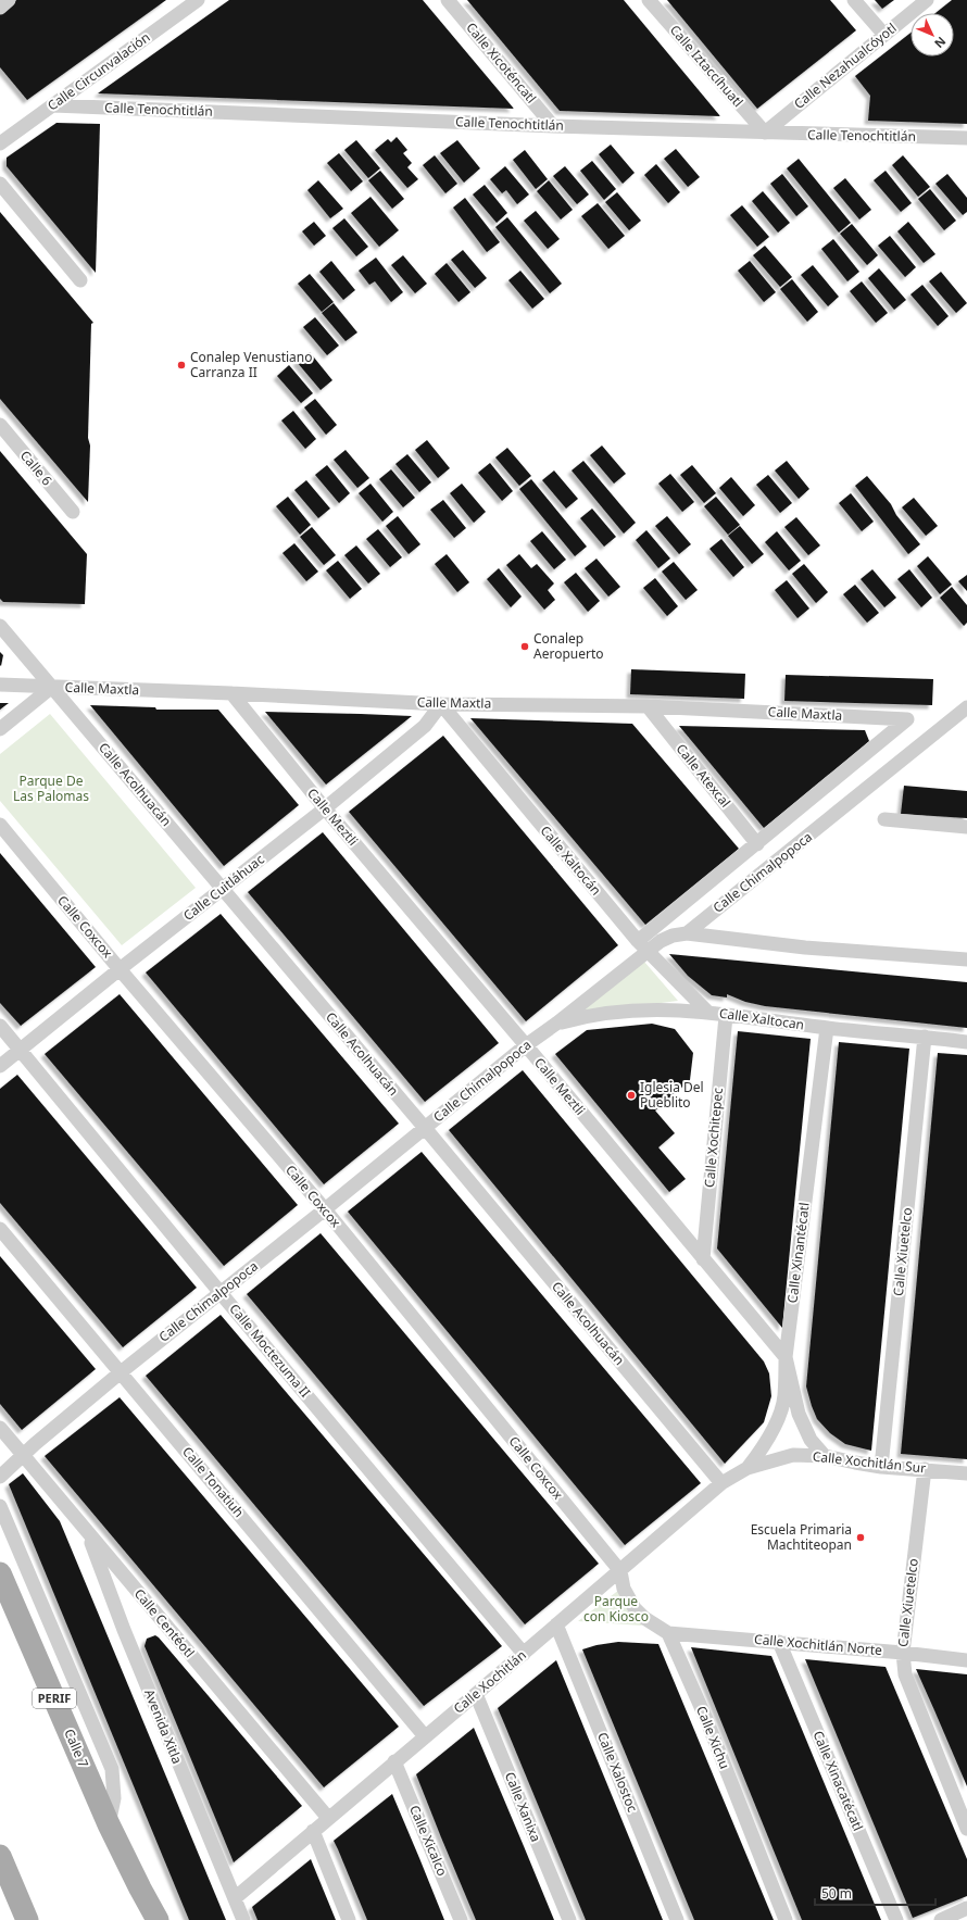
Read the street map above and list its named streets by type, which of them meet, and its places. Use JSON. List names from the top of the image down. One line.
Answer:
{"streets":{"main road":["PERIF","Calle 7"],"street":["Calle Xicoténcatl","Calle Iztaccíhuatl","Calle Nezahualcóyotl","Calle Circunvalación","Calle Tenochtitlán","Calle 6","Calle Maxtla","Calle Atexcal","Calle Acolhuacán","Calle Meztli","Calle Xaltocán","Calle Chimalpopoca","Calle Cuitláhuac","Calle Coxcox","Calle Xaltocan","Calle Xochitepec","Calle Xiuetelco","Calle Xinantécatl","Calle Moctezuma II","Calle Xochitlán Sur","Calle Tonatiuh","Calle Centéotl","Calle Xochitlán Norte","Calle Xochitlán","Avenida Xitla","Calle Xichu","Calle Xalostoc","Calle Xinacatécatl","Calle Xanixa","Calle Xicalco"]},"crossings":[["Calle Xicoténcatl","Calle Tenochtitlán"],["Calle Iztaccíhuatl","Calle Nezahualcóyotl"],["Calle Iztaccíhuatl","Calle Tenochtitlán"],["Calle Nezahualcóyotl","Calle Tenochtitlán"],["Calle Circunvalación","Calle Tenochtitlán"],["Calle Maxtla","Calle Atexcal"],["Calle Maxtla","Calle Acolhuacán"],["Calle Maxtla","Calle Meztli"],["Calle Maxtla","Calle Xaltocán"],["Calle Maxtla","Calle Cuitláhuac"],["Calle Acolhuacán","Calle Chimalpopoca"],["Calle Acolhuacán","Calle Cuitláhuac"],["Calle Acolhuacán","Calle Xochitlán"],["Calle Meztli","Calle Chimalpopoca"],["Calle Meztli","Calle Cuitláhuac"],["Calle Meztli","Calle Xochitepec"],["Calle Meztli","Calle Xinantécatl"],["Calle Meztli","Calle Xochitlán Sur"],["Calle Xaltocán","Calle Chimalpopoca"],["Calle Xaltocán","Calle Cuitláhuac"],["Calle Xaltocán","Calle Xaltocan"],["Calle Chimalpopoca","Calle Coxcox"],["Calle Chimalpopoca","Calle Xaltocan"],["Calle Chimalpopoca","Calle Moctezuma II"],["Calle Chimalpopoca","Calle Tonatiuh"],["Calle Chimalpopoca","Calle Centéotl"],["Calle Cuitláhuac","Calle Coxcox"],["Calle Cuitláhuac","Calle Moctezuma II"],["Calle Coxcox","Calle Xochitlán"],["Calle Xaltocan","Calle Xochitepec"],["Calle Xaltocan","Calle Xiuetelco"],["Calle Xaltocan","Calle Xinantécatl"],["Calle Xiuetelco","Calle Xochitlán Sur"],["Calle Xiuetelco","Calle Xochitlán Norte"],["Calle Xinantécatl","Calle Xochitlán Sur"],["Calle Xinantécatl","Calle Xochitlán"],["Calle Moctezuma II","Calle Xochitlán"],["Calle Xochitlán Sur","Calle Xochitlán"],["Calle Tonatiuh","Calle Xochitlán"],["Calle Centéotl","Calle Xochitlán"],["Calle Centéotl","Avenida Xitla"],["Calle Xochitlán Norte","Calle Xichu"],["Calle Xochitlán Norte","Calle Xinacatécatl"],["Calle Xochitlán","Avenida Xitla"],["Calle Xochitlán","Calle Xalostoc"],["Calle Xochitlán","Calle Xanixa"],["Calle Xochitlán","Calle Xicalco"]],"parks":["Parque De Las Palomas","Parque con Kiosco"],"places":["Conalep Venustiano Carranza II","Conalep Aeropuerto","Iglesia Del Pueblito","Escuela Primaria Machtiteopan"],"scale_bar":"50 m","north":"bottom right"}
